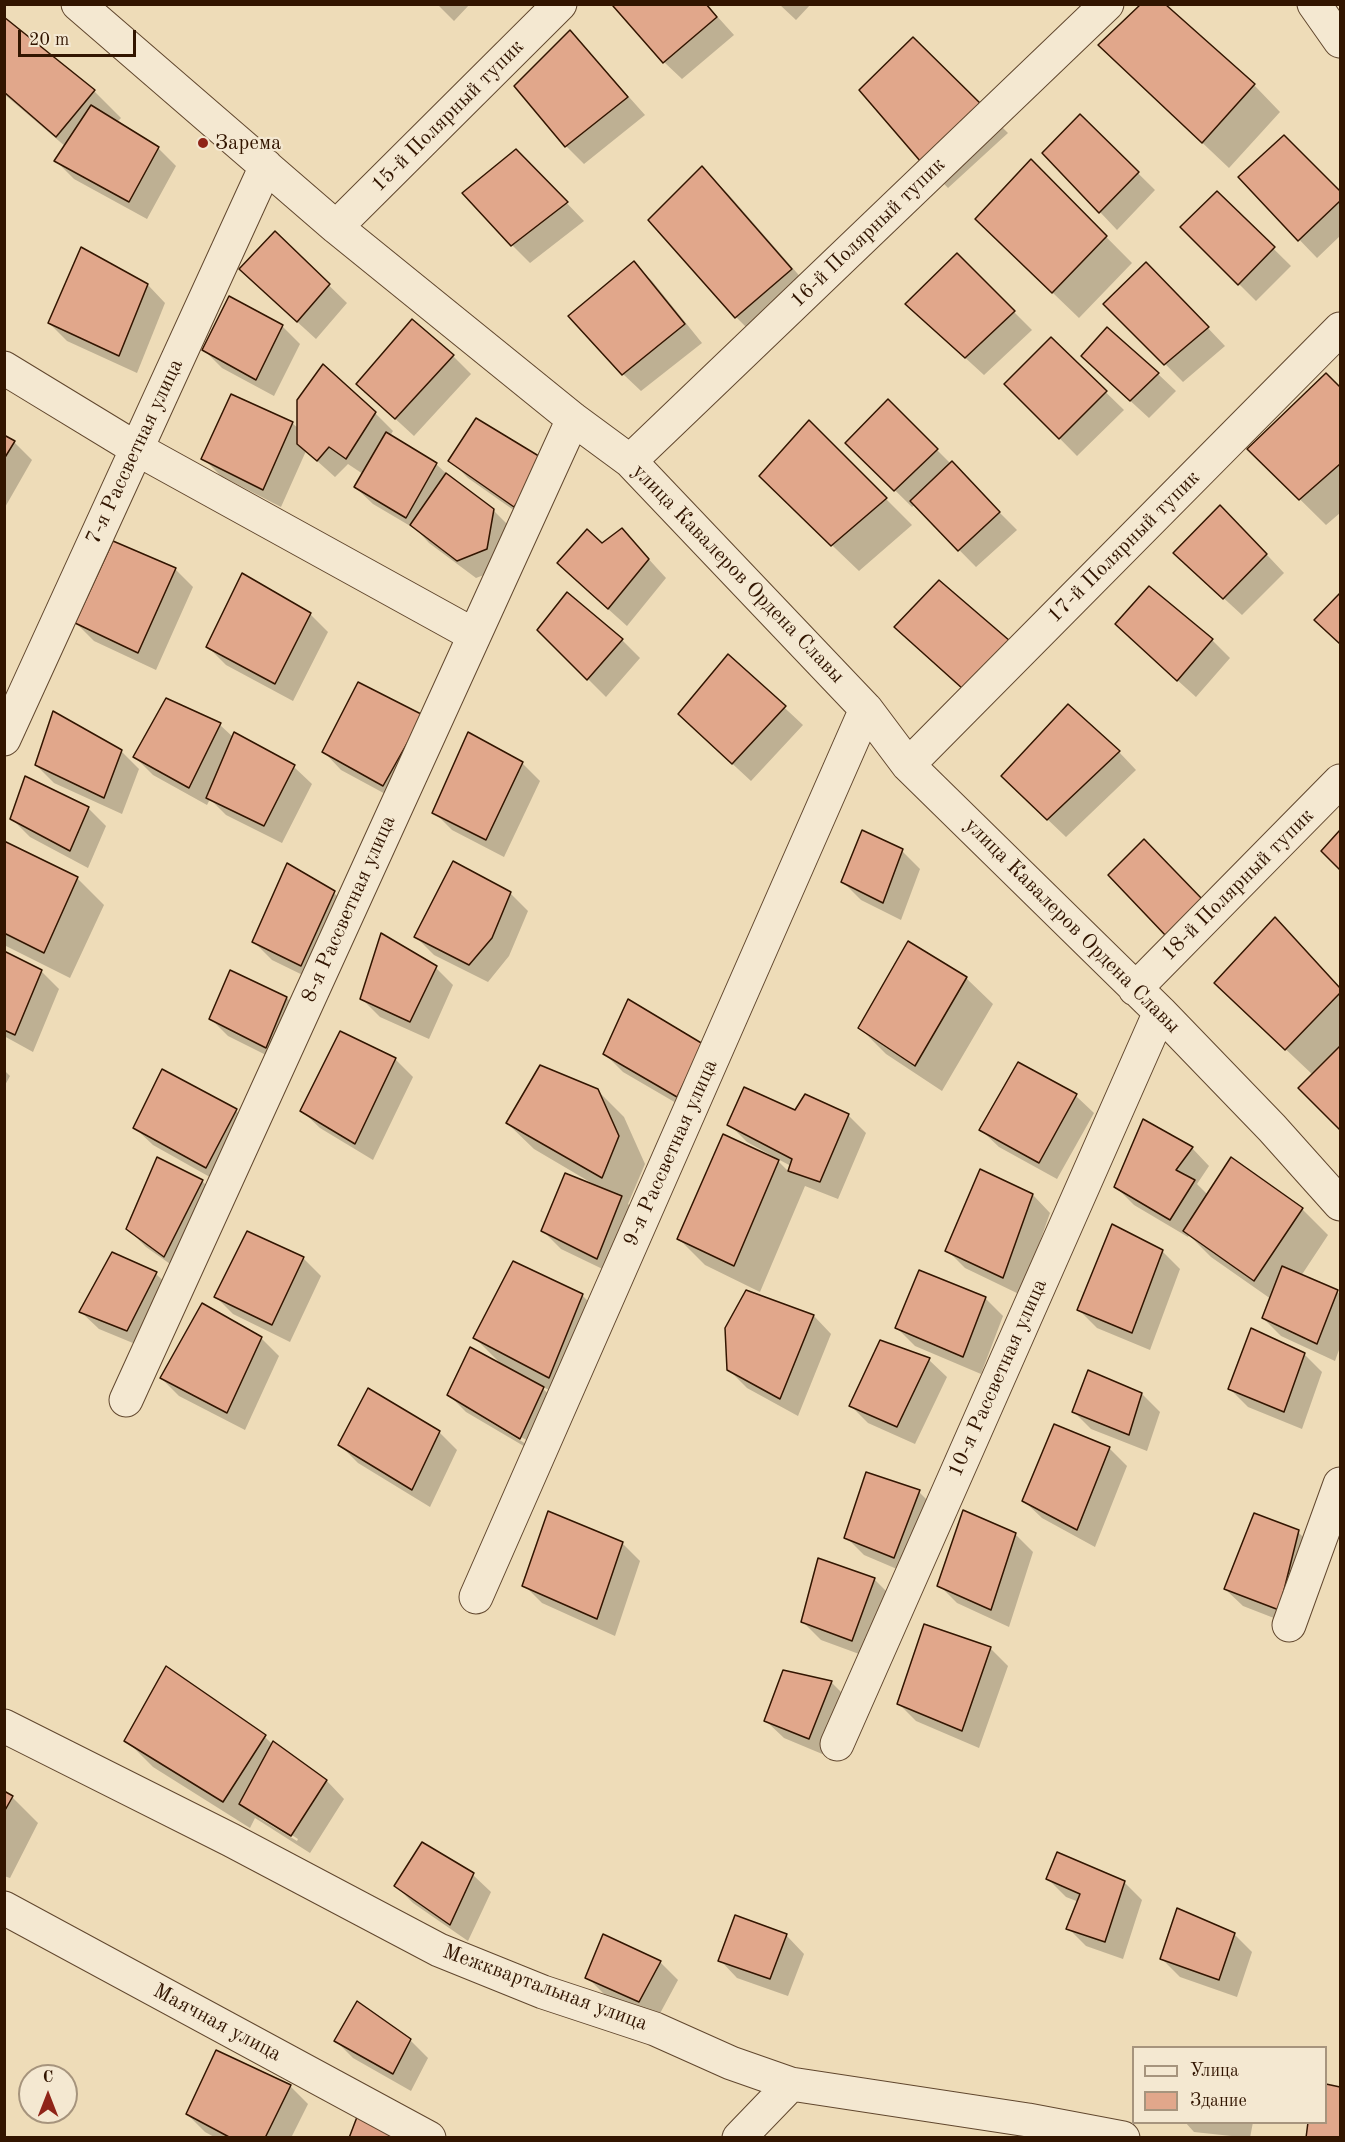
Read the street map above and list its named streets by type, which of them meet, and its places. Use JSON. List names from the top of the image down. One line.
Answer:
{"streets":{"street":["15-й Полярный тупик","16-й Полярный тупик","7-я Рассветная улица","17-й Полярный тупик","улица Кавалеров Ордена Славы","18-й Полярный тупик","8-я Рассветная улица","9-я Рассветная улица","10-я Рассветная улица","Межквартальная улица","Маячная улица"]},"crossings":[["15-й Полярный тупик","улица Кавалеров Ордена Славы"],["16-й Полярный тупик","улица Кавалеров Ордена Славы"],["7-я Рассветная улица","улица Кавалеров Ордена Славы"],["17-й Полярный тупик","улица Кавалеров Ордена Славы"],["улица Кавалеров Ордена Славы","18-й Полярный тупик"],["улица Кавалеров Ордена Славы","8-я Рассветная улица"],["улица Кавалеров Ордена Славы","9-я Рассветная улица"],["улица Кавалеров Ордена Славы","10-я Рассветная улица"]],"places":["Зарема"],"legend":["Улица","Здание"],"scale_bar":"20 m","north":"top"}
